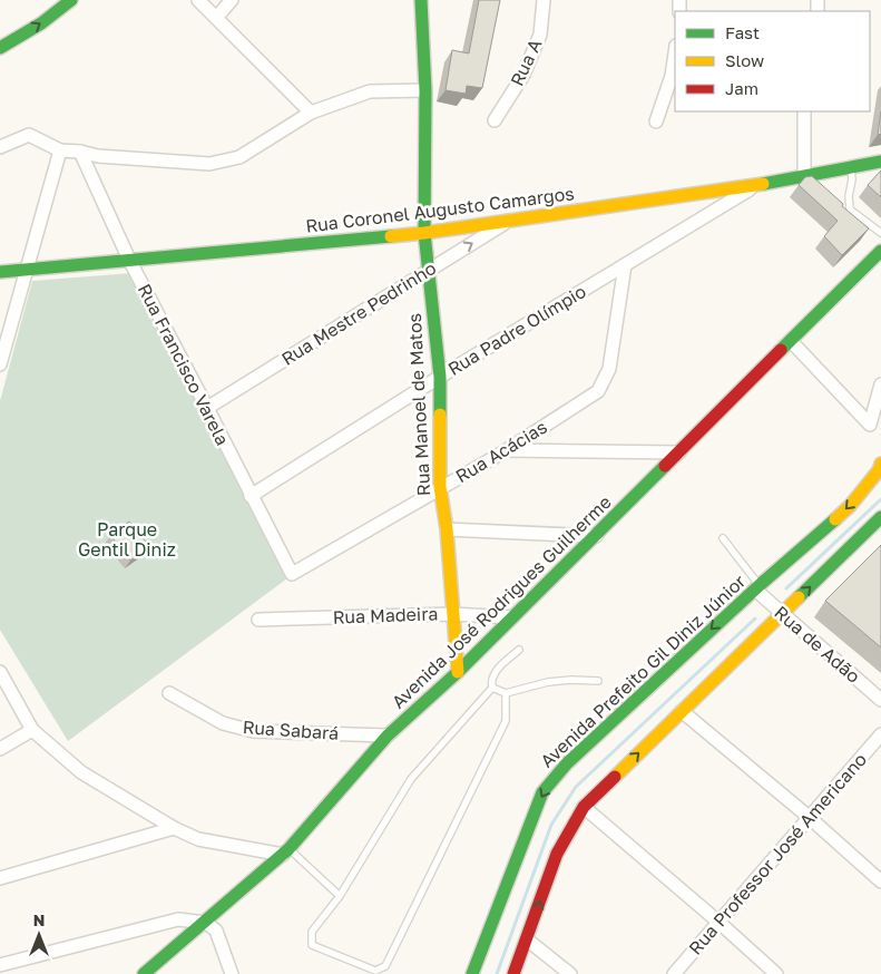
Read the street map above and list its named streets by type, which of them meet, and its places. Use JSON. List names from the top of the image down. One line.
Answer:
{"streets":{"street":["Rua A","Rua Coronel Augusto Camargos","Rua Mestre Pedrinho","Rua Padre Olímpio","Rua Francisco Varela","Rua Manoel de Matos","Rua Acácias","Avenida José Rodrigues Guilherme","Rua Madeira","Rua de Adão","Avenida Prefeito Gil Diniz Júnior","Rua Sabará","Rua Professor José Americano"]},"crossings":[["Rua Coronel Augusto Camargos","Rua Mestre Pedrinho"],["Rua Coronel Augusto Camargos","Rua Padre Olímpio"],["Rua Coronel Augusto Camargos","Rua Francisco Varela"],["Rua Coronel Augusto Camargos","Rua Manoel de Matos"],["Rua Mestre Pedrinho","Rua Francisco Varela"],["Rua Mestre Pedrinho","Rua Manoel de Matos"],["Rua Padre Olímpio","Rua Francisco Varela"],["Rua Padre Olímpio","Rua Manoel de Matos"],["Rua Padre Olímpio","Rua Acácias"],["Rua Francisco Varela","Rua Acácias"],["Rua Manoel de Matos","Rua Acácias"],["Rua Manoel de Matos","Avenida José Rodrigues Guilherme"],["Rua Manoel de Matos","Rua Madeira"],["Avenida José Rodrigues Guilherme","Rua Madeira"],["Avenida José Rodrigues Guilherme","Rua Sabará"],["Rua de Adão","Avenida Prefeito Gil Diniz Júnior"]],"parks":["Parque Gentil Diniz"],"legend":["Fast","Slow","Jam"],"north":"top"}
